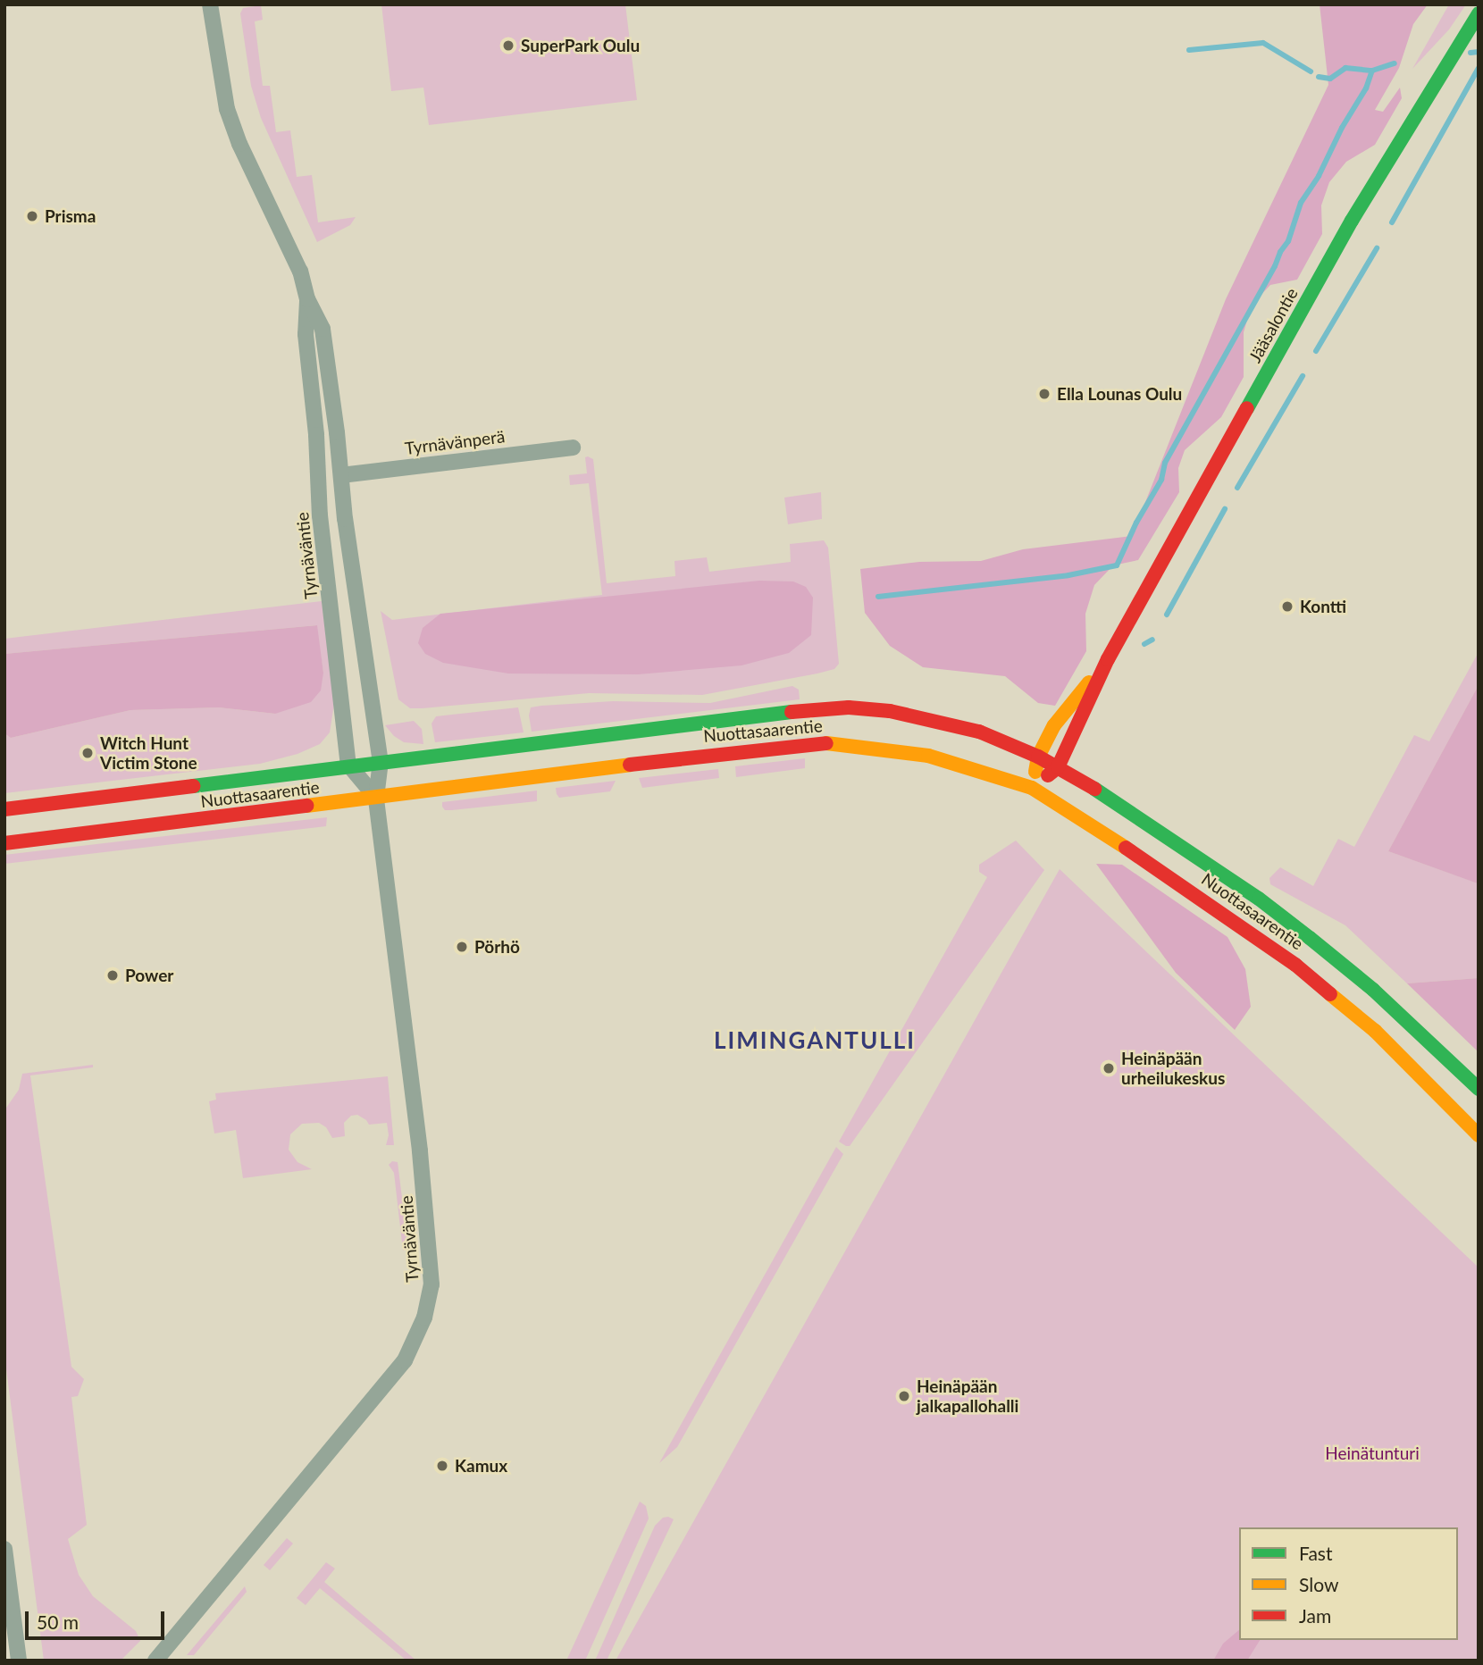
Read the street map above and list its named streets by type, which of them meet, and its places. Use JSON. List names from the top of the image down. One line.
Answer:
{"streets":{"main road":["Jääsalontie","Nuottasaarentie"],"street":["Tyrnävänperä","Tyrnäväntie"]},"crossings":[["Jääsalontie","Nuottasaarentie"],["Tyrnävänperä","Tyrnäväntie"],["Tyrnäväntie","Nuottasaarentie"]],"districts":["LIMINGANTULLI"],"parks":["Heinätunturi"],"places":["SuperPark Oulu","Prisma","Ella Lounas Oulu","Kontti","Witch Hunt Victim Stone","Pörhö","Power","Heinäpään urheilukeskus","Heinäpään jalkapallohalli","Kamux"],"legend":["Fast","Slow","Jam"],"scale_bar":"50 m"}
